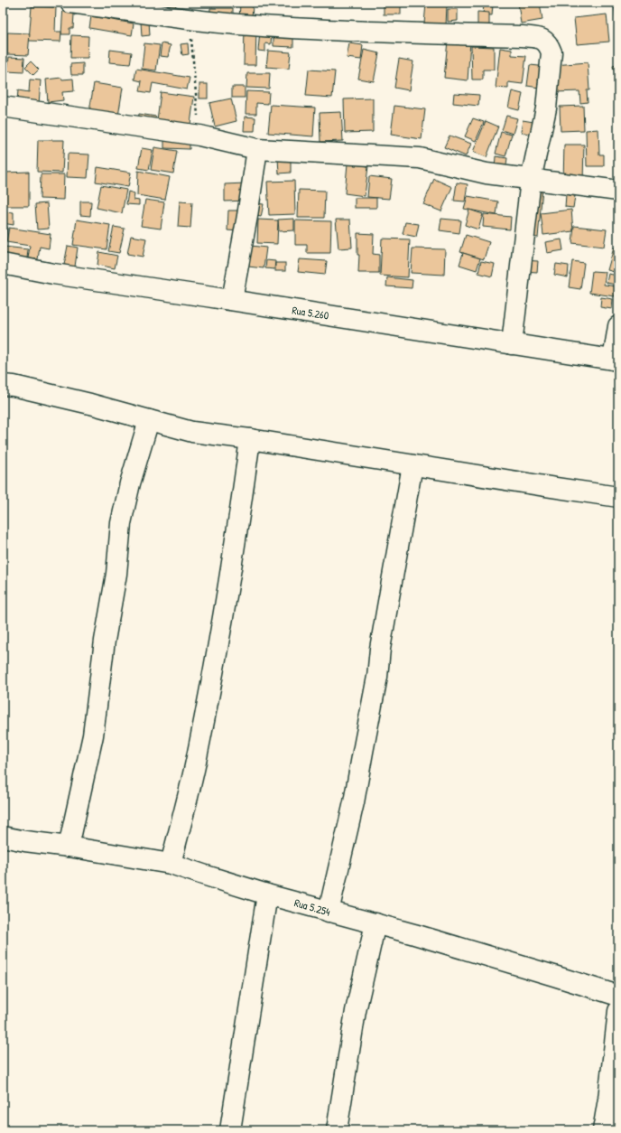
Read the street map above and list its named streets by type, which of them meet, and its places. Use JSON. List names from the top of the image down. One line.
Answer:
{"streets":{"street":["Rua 5.260","Rua 5.254"]}}
